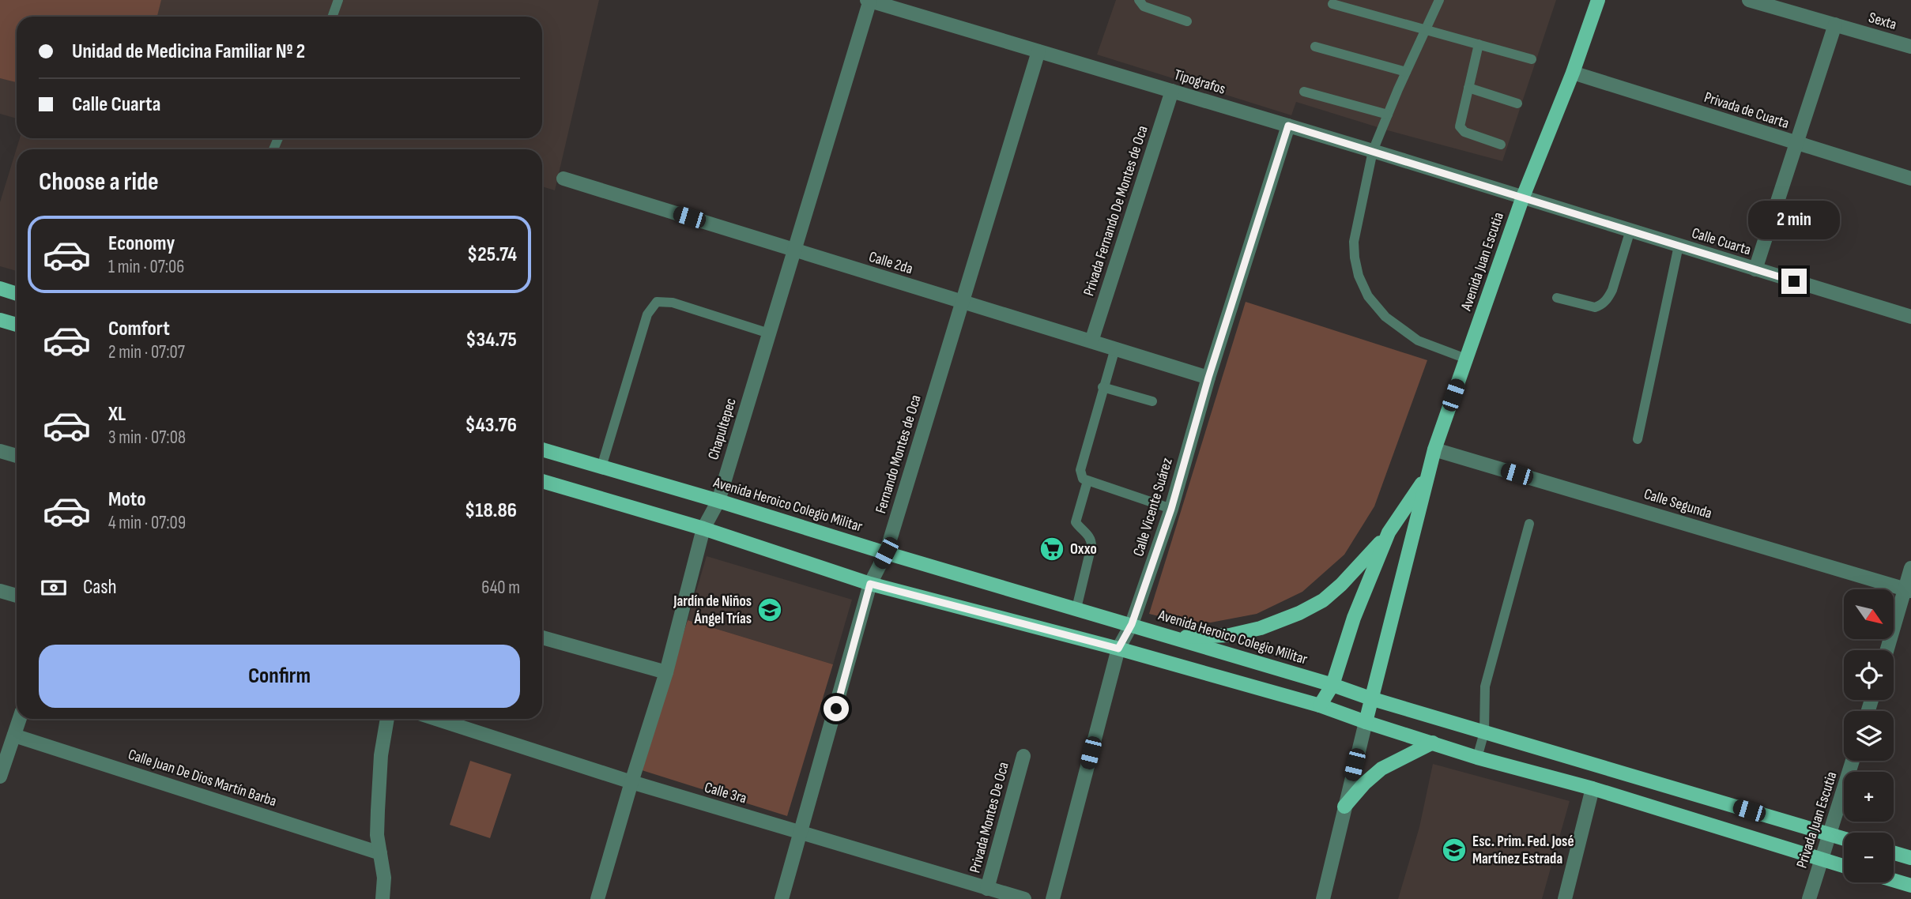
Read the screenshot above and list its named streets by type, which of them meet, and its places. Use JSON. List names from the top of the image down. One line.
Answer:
{"streets":{"main road":["Avenida Juan Escutia","Avenida Heroico Colegio Militar"],"street":["Sexta","Tipografos","Privada de Cuarta","Privada Fernando De Montes de Oca","Calle Cuarta","Calle 2da","Chapultepec","Fernando Montes de Oca","Calle Segunda","Calle Vicente Suárez","Calle Juan De Dios Martín Barba","Calle 3ra","Privada Montes De Oca","Privada Juan Escutia"]},"crossings":[["Tipografos","Privada Fernando De Montes de Oca"],["Tipografos","Calle Cuarta"],["Tipografos","Avenida Juan Escutia"],["Tipografos","Chapultepec"],["Tipografos","Fernando Montes de Oca"],["Tipografos","Calle Vicente Suárez"],["Privada de Cuarta","Avenida Juan Escutia"],["Privada Fernando De Montes de Oca","Calle 2da"],["Calle Cuarta","Avenida Juan Escutia"],["Avenida Juan Escutia","Calle Segunda"],["Avenida Juan Escutia","Avenida Heroico Colegio Militar"],["Calle 2da","Chapultepec"],["Calle 2da","Fernando Montes de Oca"],["Calle 2da","Calle Vicente Suárez"],["Chapultepec","Avenida Heroico Colegio Militar"],["Chapultepec","Calle 3ra"],["Fernando Montes de Oca","Avenida Heroico Colegio Militar"],["Fernando Montes de Oca","Calle 3ra"],["Avenida Heroico Colegio Militar","Calle Vicente Suárez"],["Avenida Heroico Colegio Militar","Privada Juan Escutia"],["Calle 3ra","Privada Montes De Oca"]],"places":{"supermarket":["Oxxo"],"school or university":["Jardín de Niños Ángel Trías","Esc. Prim. Fed. José Martínez Estrada"]},"north":"bottom right","page":{"banner":["Unidad de Medicina Familiar Nº 2","Calle Cuarta"],"heading":"Choose a ride","bubble":"2 min","list":[{"name":"Economy","note":"1 min · 07:06","value":"$25.74"},{"name":"Comfort","note":"2 min · 07:07","value":"$34.75"},{"name":"XL","note":"3 min · 07:08","value":"$43.76"},{"name":"Moto","note":"4 min · 07:09","value":"$18.86"}],"pay":["Cash","640 m"],"map_buttons":["+","−"],"buttons":"Confirm"}}
